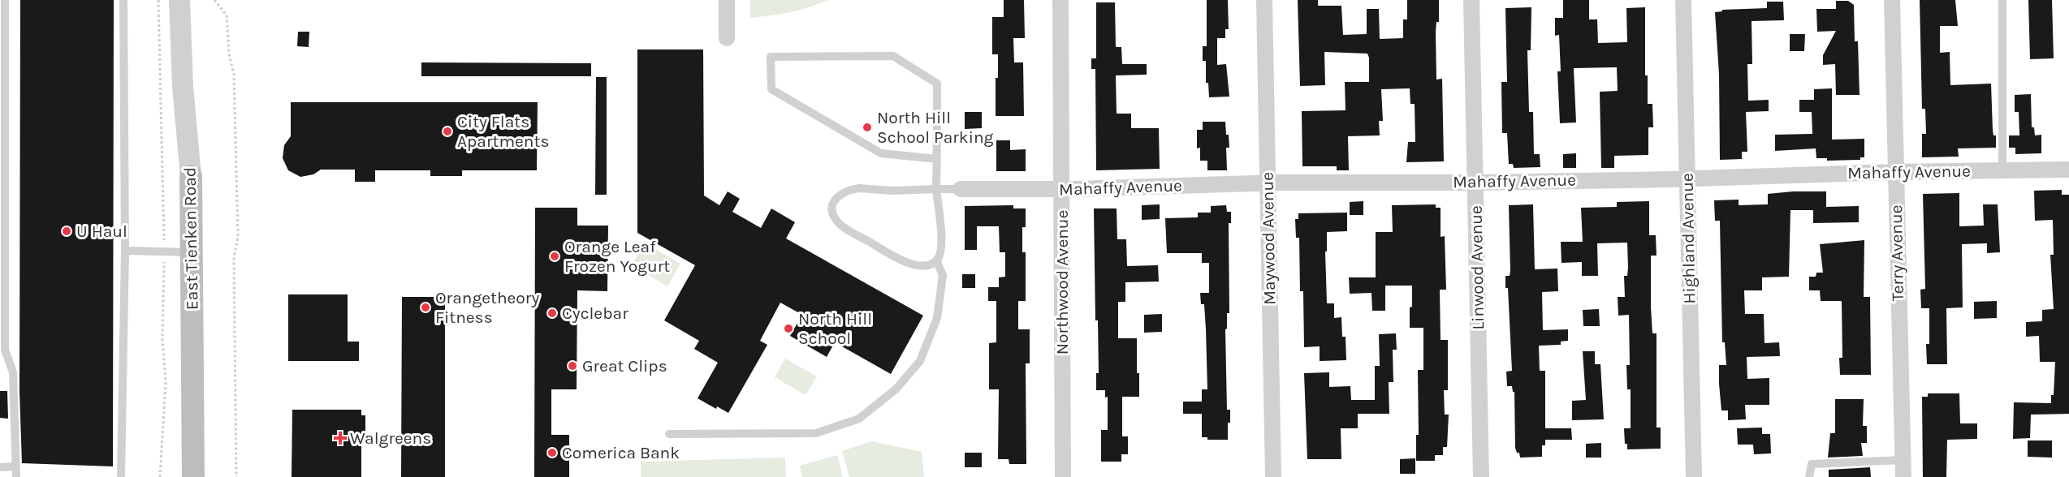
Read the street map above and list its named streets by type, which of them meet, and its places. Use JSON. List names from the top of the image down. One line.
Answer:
{"streets":{"main road":["East Tienken Road"],"street":["Mahaffy Avenue","Maywood Avenue","Highland Avenue","Terry Avenue","Linwood Avenue","Northwood Avenue"]},"crossings":[["Mahaffy Avenue","Maywood Avenue"],["Mahaffy Avenue","Highland Avenue"],["Mahaffy Avenue","Terry Avenue"],["Mahaffy Avenue","Linwood Avenue"],["Mahaffy Avenue","Northwood Avenue"]],"places":{"other":["North Hill School Parking","City Flats Apartments","U Haul","Orange Leaf Frozen Yogurt","Orangetheory Fitness","Cyclebar","North Hill School","Great Clips","Comerica Bank"],"health":["Walgreens"]}}
